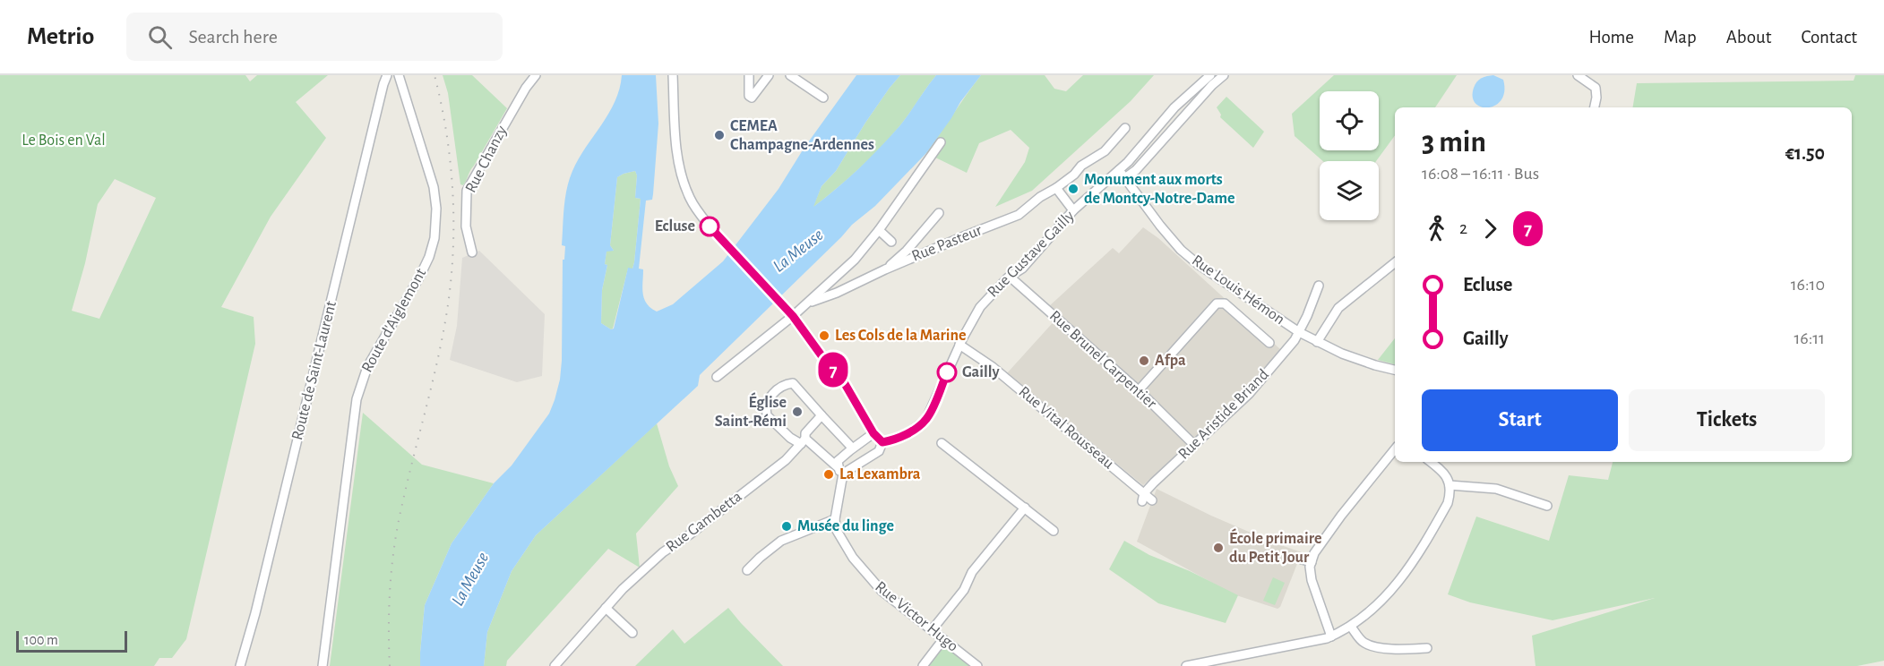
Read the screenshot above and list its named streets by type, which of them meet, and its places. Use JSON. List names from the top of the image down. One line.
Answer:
{"streets":{"street":["Rue Chanzy","Rue Pasteur","Rue Gustave Gailly","Rue Louis Hémon","Route d'Aiglemont","Rue Brunel Carpentier","Route de Saint-Laurent","Rue Aristide Briand","Rue Vital Rousseau","Rue Gambetta","Rue Victor Hugo"]},"crossings":[["Rue Gustave Gailly","Rue Louis Hémon"],["Rue Gustave Gailly","Rue Brunel Carpentier"],["Rue Gustave Gailly","Rue Vital Rousseau"],["Rue Louis Hémon","Rue Aristide Briand"],["Rue Brunel Carpentier","Rue Aristide Briand"],["Rue Aristide Briand","Rue Vital Rousseau"]],"water":["La Meuse"],"parks":["Le Bois en Val"],"places":["CEMEA Champagne-Ardennes","Monument aux morts de Montcy-Notre-Dame","Ecluse","Les Cols de la Marine","Afpa","Gailly","Église Saint-Rémi","La Lexambra","Musée du linge","École primaire du Petit Jour"],"lines":["bus line 7"],"scale_bar":"100 m","page":{"header":"Metrio","search":"Search here","nav":["Home","Map","About","Contact"],"on_map":"7","heading":["3 min","16:08 – 16:11 · Bus","€1.50"],"legs":["2","7"],"list":[{"name":"Ecluse","value":"16:10"},{"name":"Gailly","value":"16:11"}],"buttons":["Start","Tickets"],"scale":"100 m"}}
